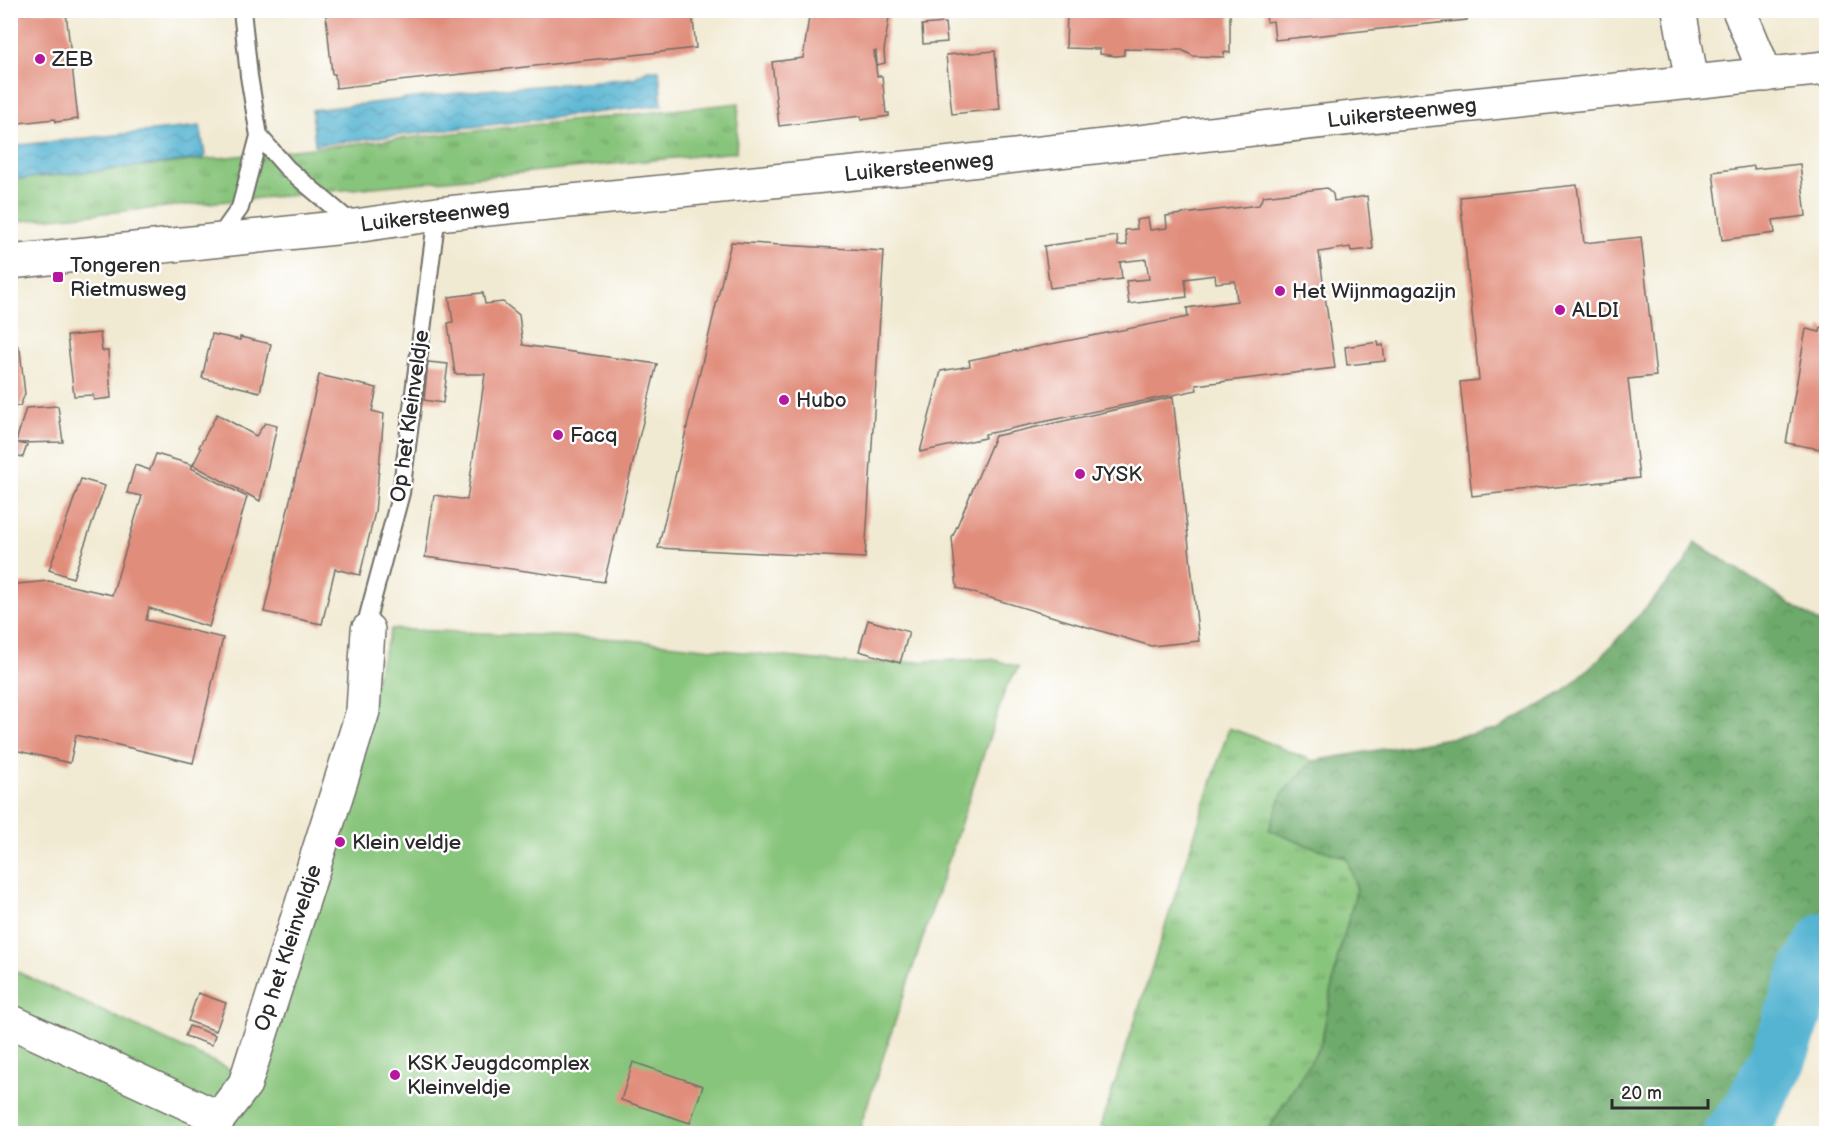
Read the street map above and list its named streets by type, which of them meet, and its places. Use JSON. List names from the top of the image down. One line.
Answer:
{"streets":{"main road":["Luikersteenweg","Op het Kleinveldje"]},"crossings":[["Luikersteenweg","Op het Kleinveldje"]],"places":{"other":["ZEB","Het Wijnmagazijn","ALDI","Hubo","Facq","JYSK","Klein veldje","KSK Jeugdcomplex Kleinveldje"],"transit":["Tongeren Rietmusweg"]},"scale_bar":"20 m"}
